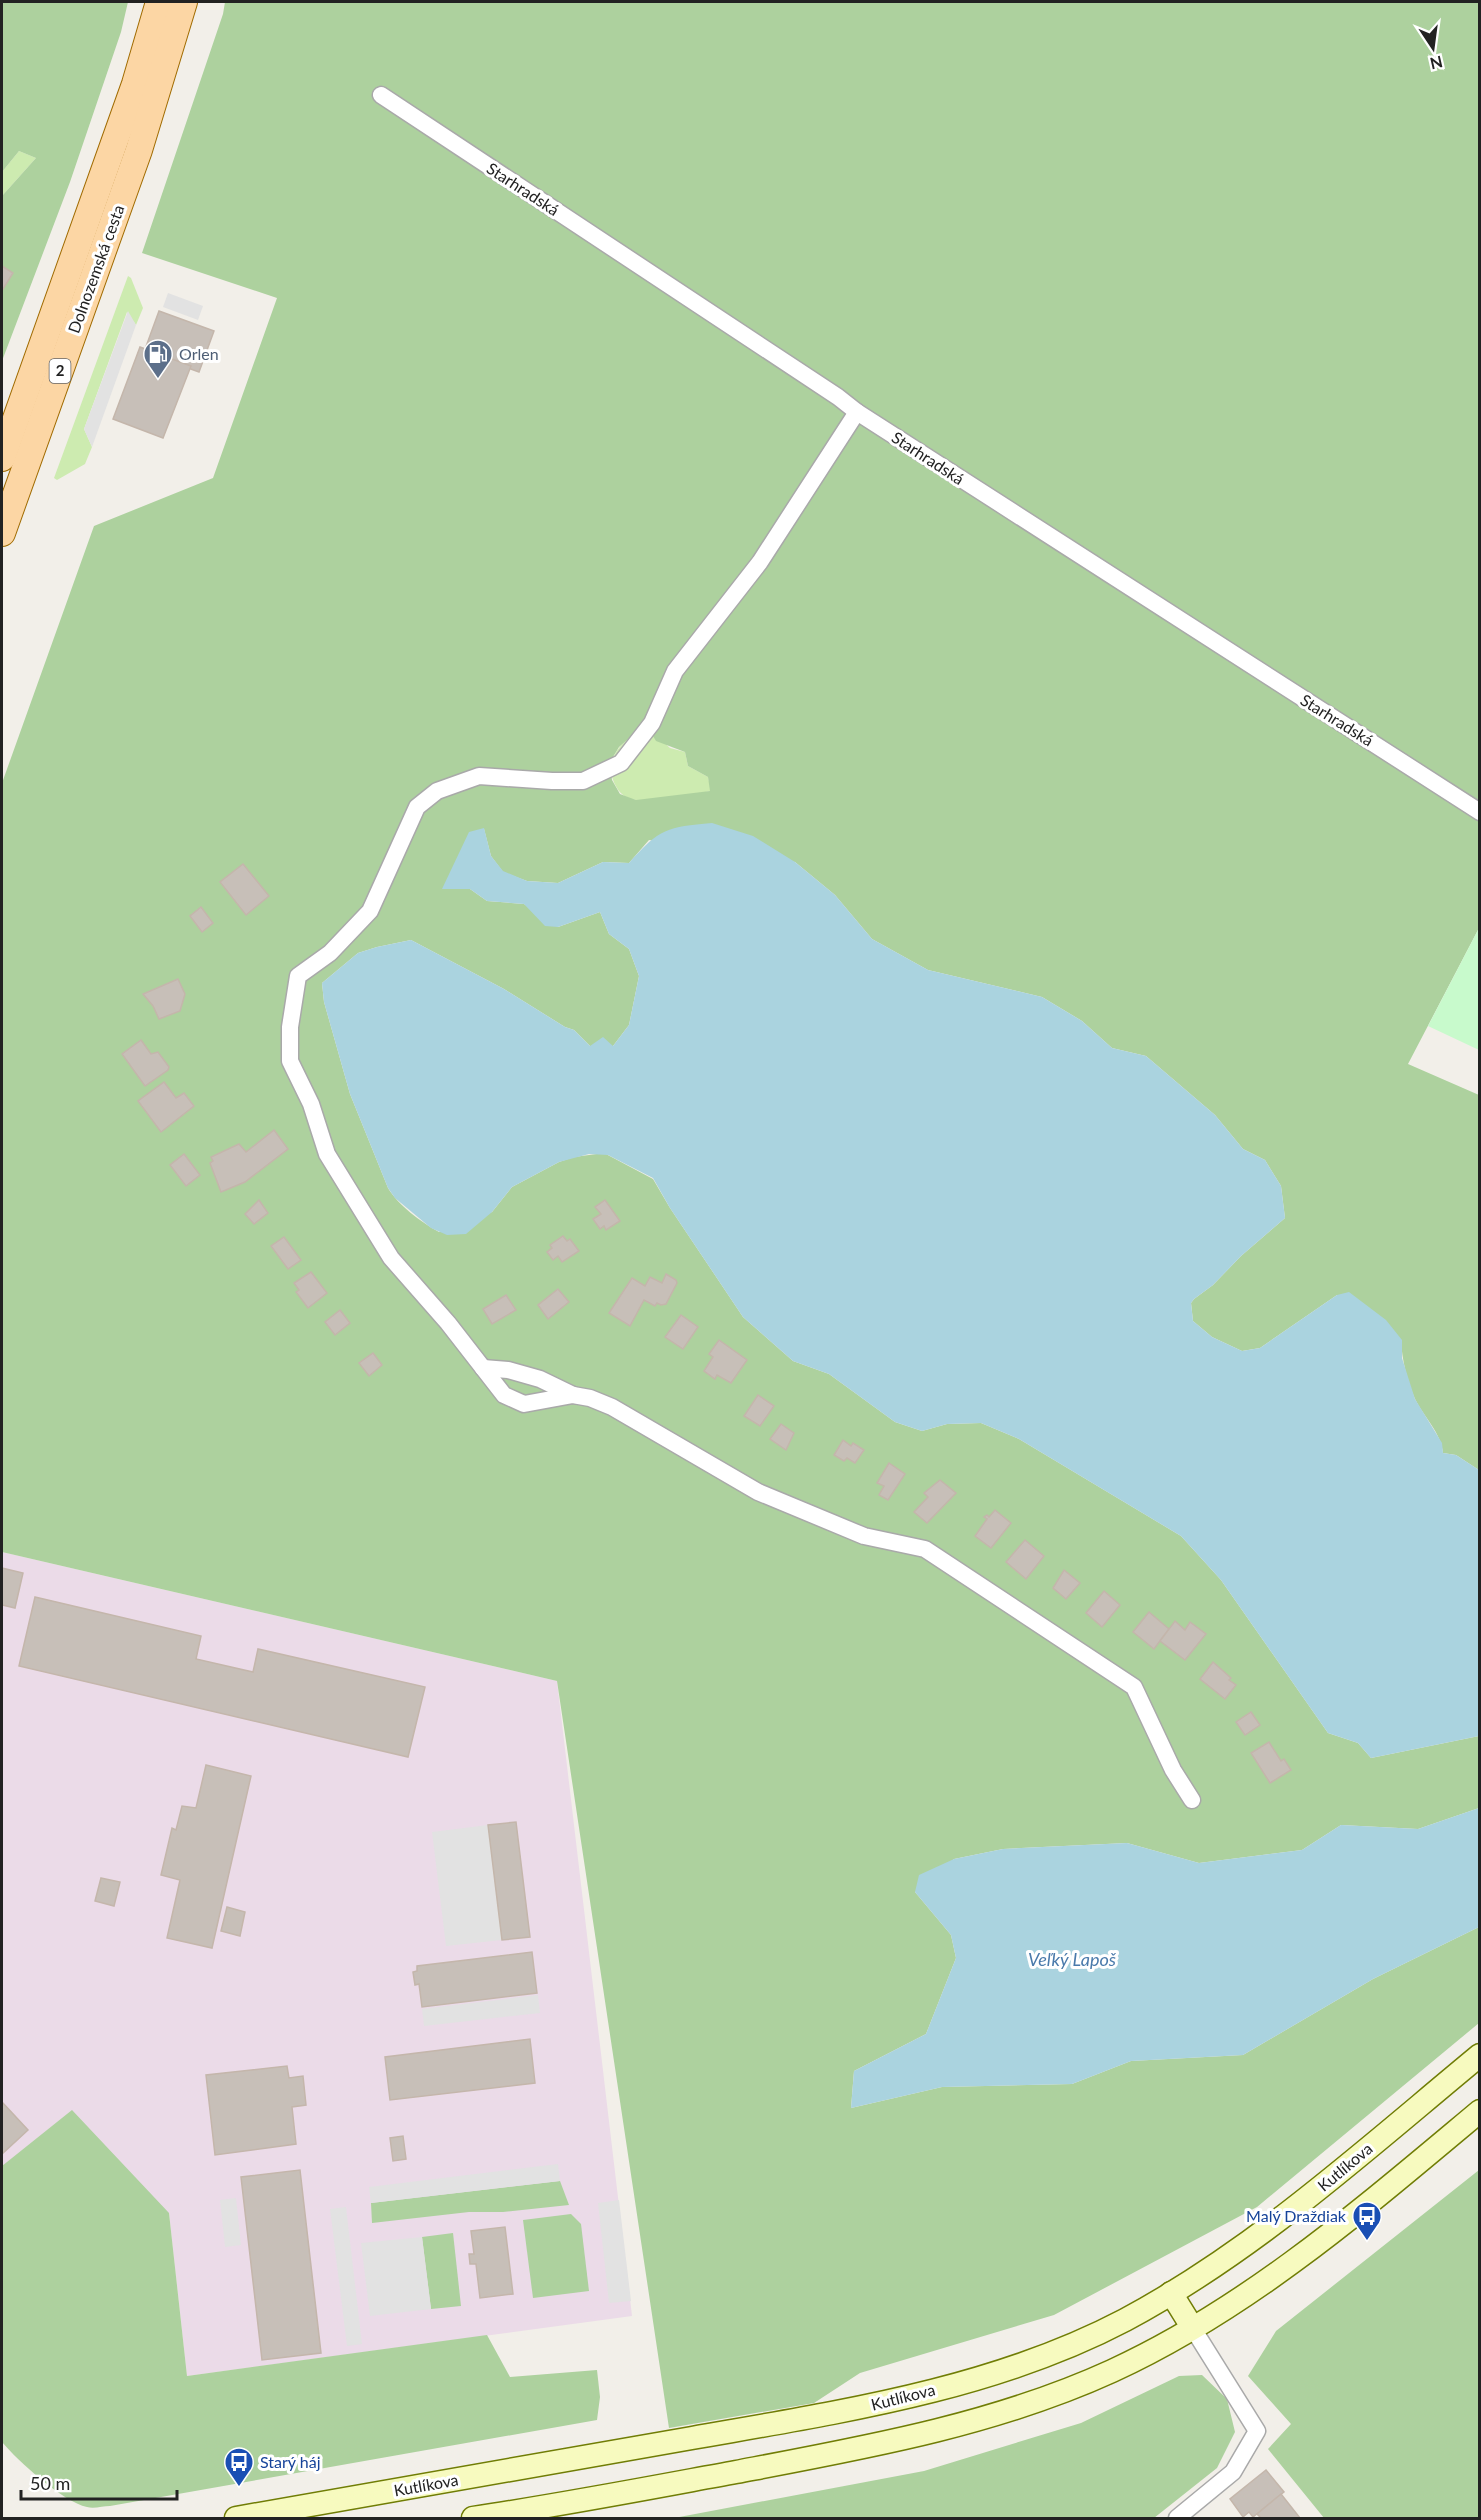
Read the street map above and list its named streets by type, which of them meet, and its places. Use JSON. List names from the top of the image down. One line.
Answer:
{"streets":{"main road":["Dolnozemská cesta","2","Kutlíkova"],"street":["Starhradská"]},"water":["Veľký Lapoš"],"places":{"fuel station":["Orlen"],"bus stop":["Malý Draždiak","Starý háj"]},"scale_bar":"50 m","north":"bottom"}
